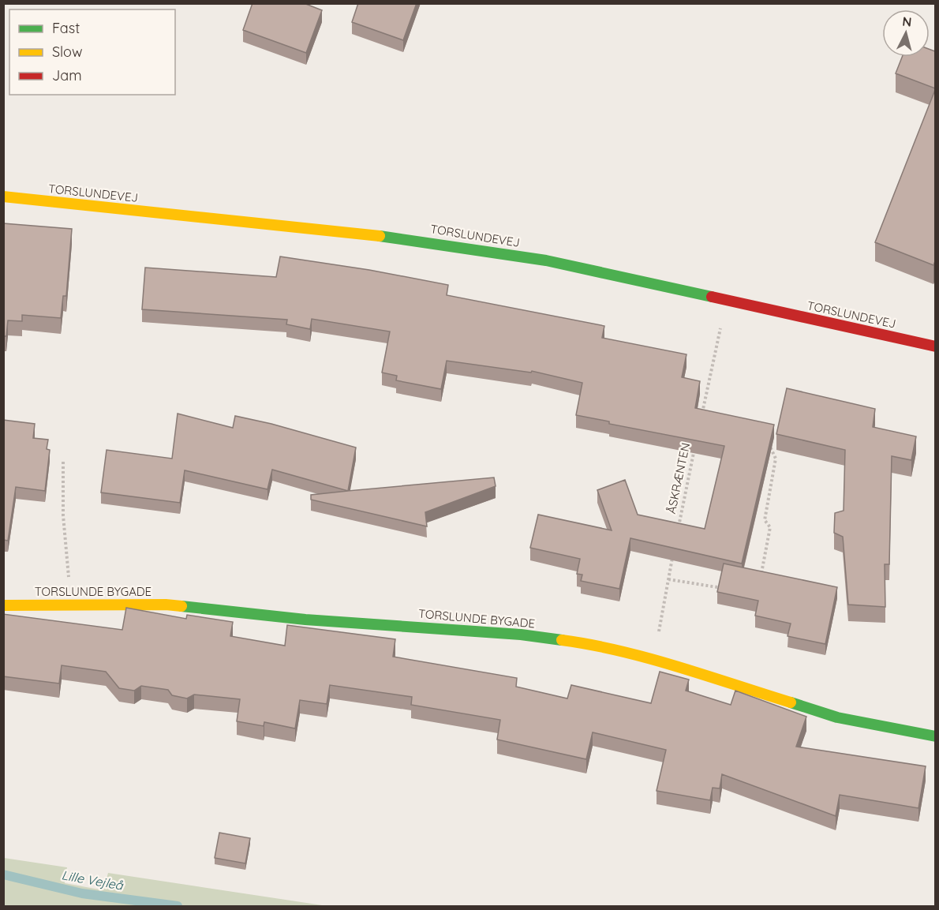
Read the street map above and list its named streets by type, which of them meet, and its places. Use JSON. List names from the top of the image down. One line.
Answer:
{"streets":{"street":["TORSLUNDEVEJ","TORSLUNDE BYGADE"],"path":["ÅSKRÆNTEN"]},"water":["Lille Vejleå"],"legend":["Fast","Slow","Jam"],"north":"top"}
